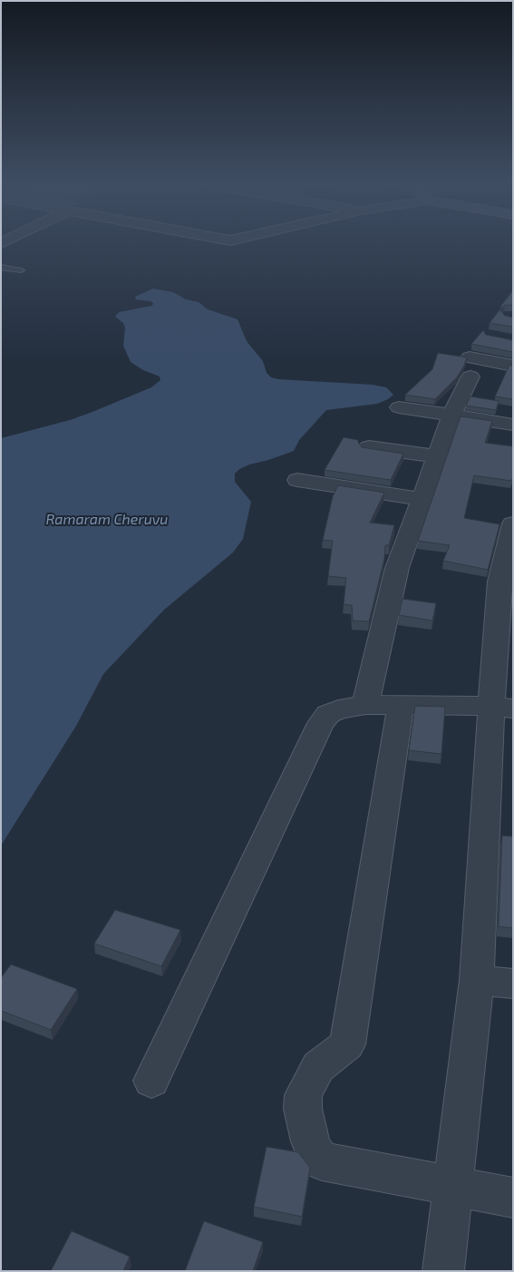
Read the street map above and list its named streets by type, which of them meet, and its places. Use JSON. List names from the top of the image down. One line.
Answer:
{"water":["Ramaram Cheruvu"]}
